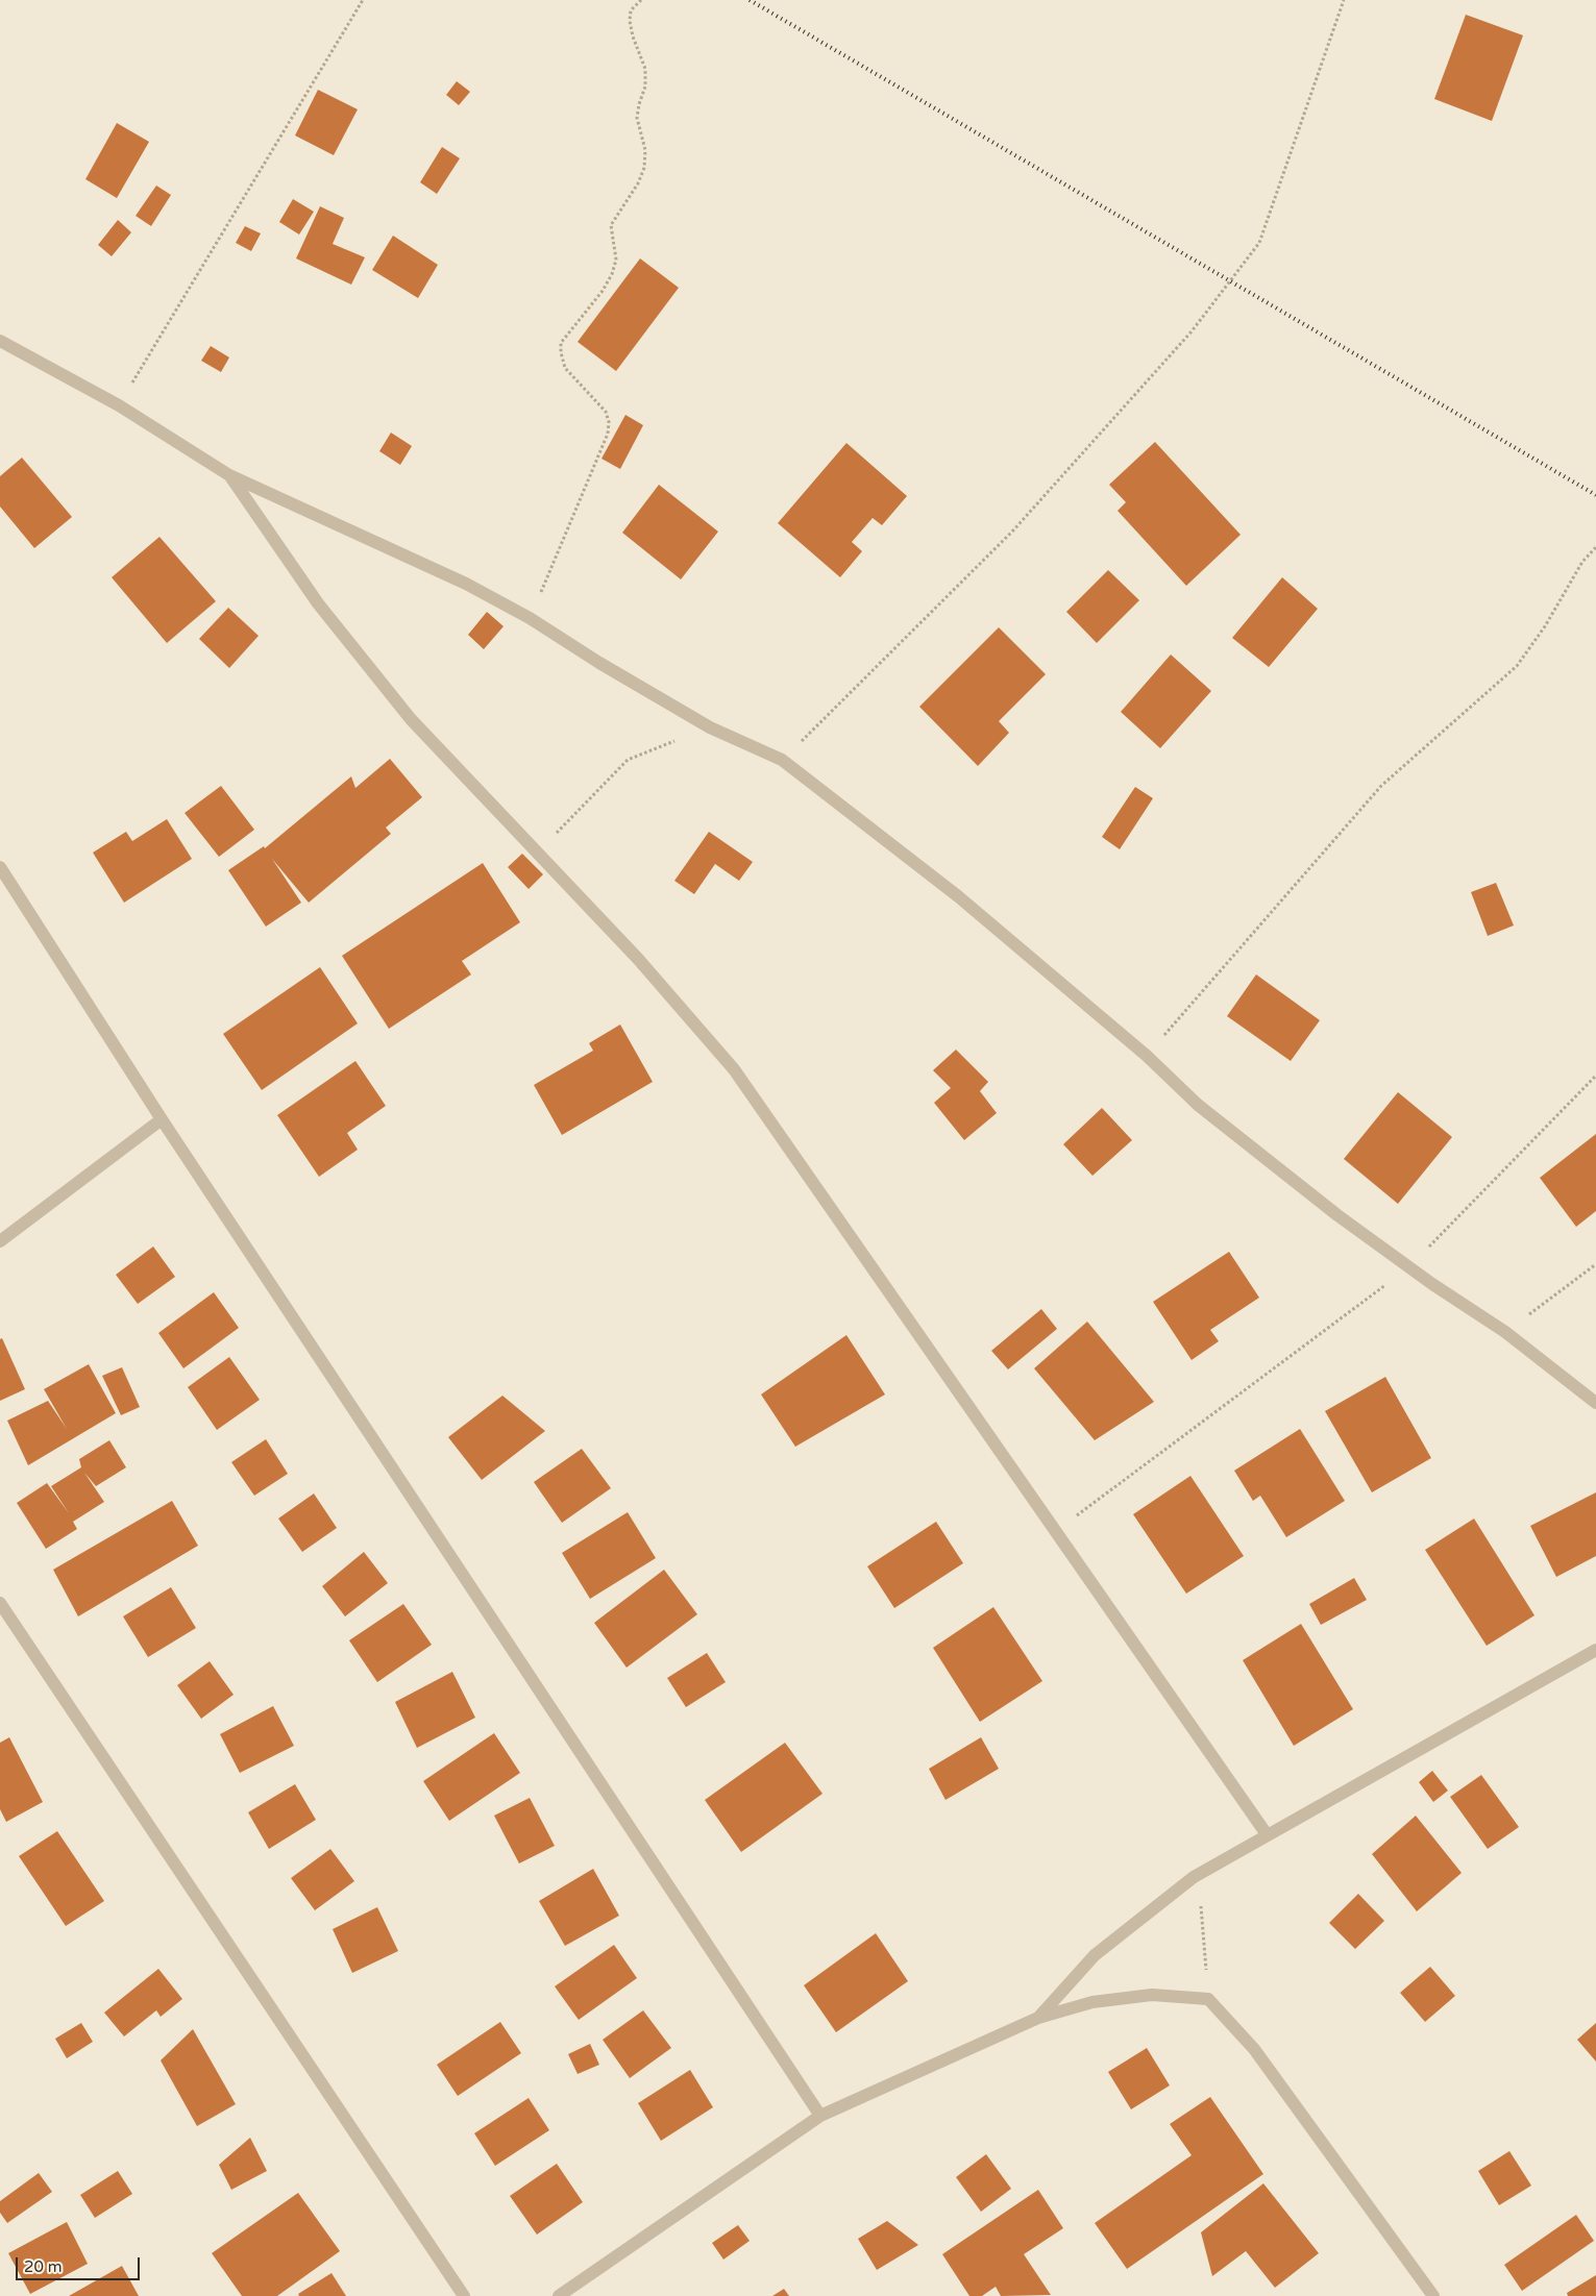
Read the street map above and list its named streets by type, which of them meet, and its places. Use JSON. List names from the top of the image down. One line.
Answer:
{"scale_bar":"20 m"}
